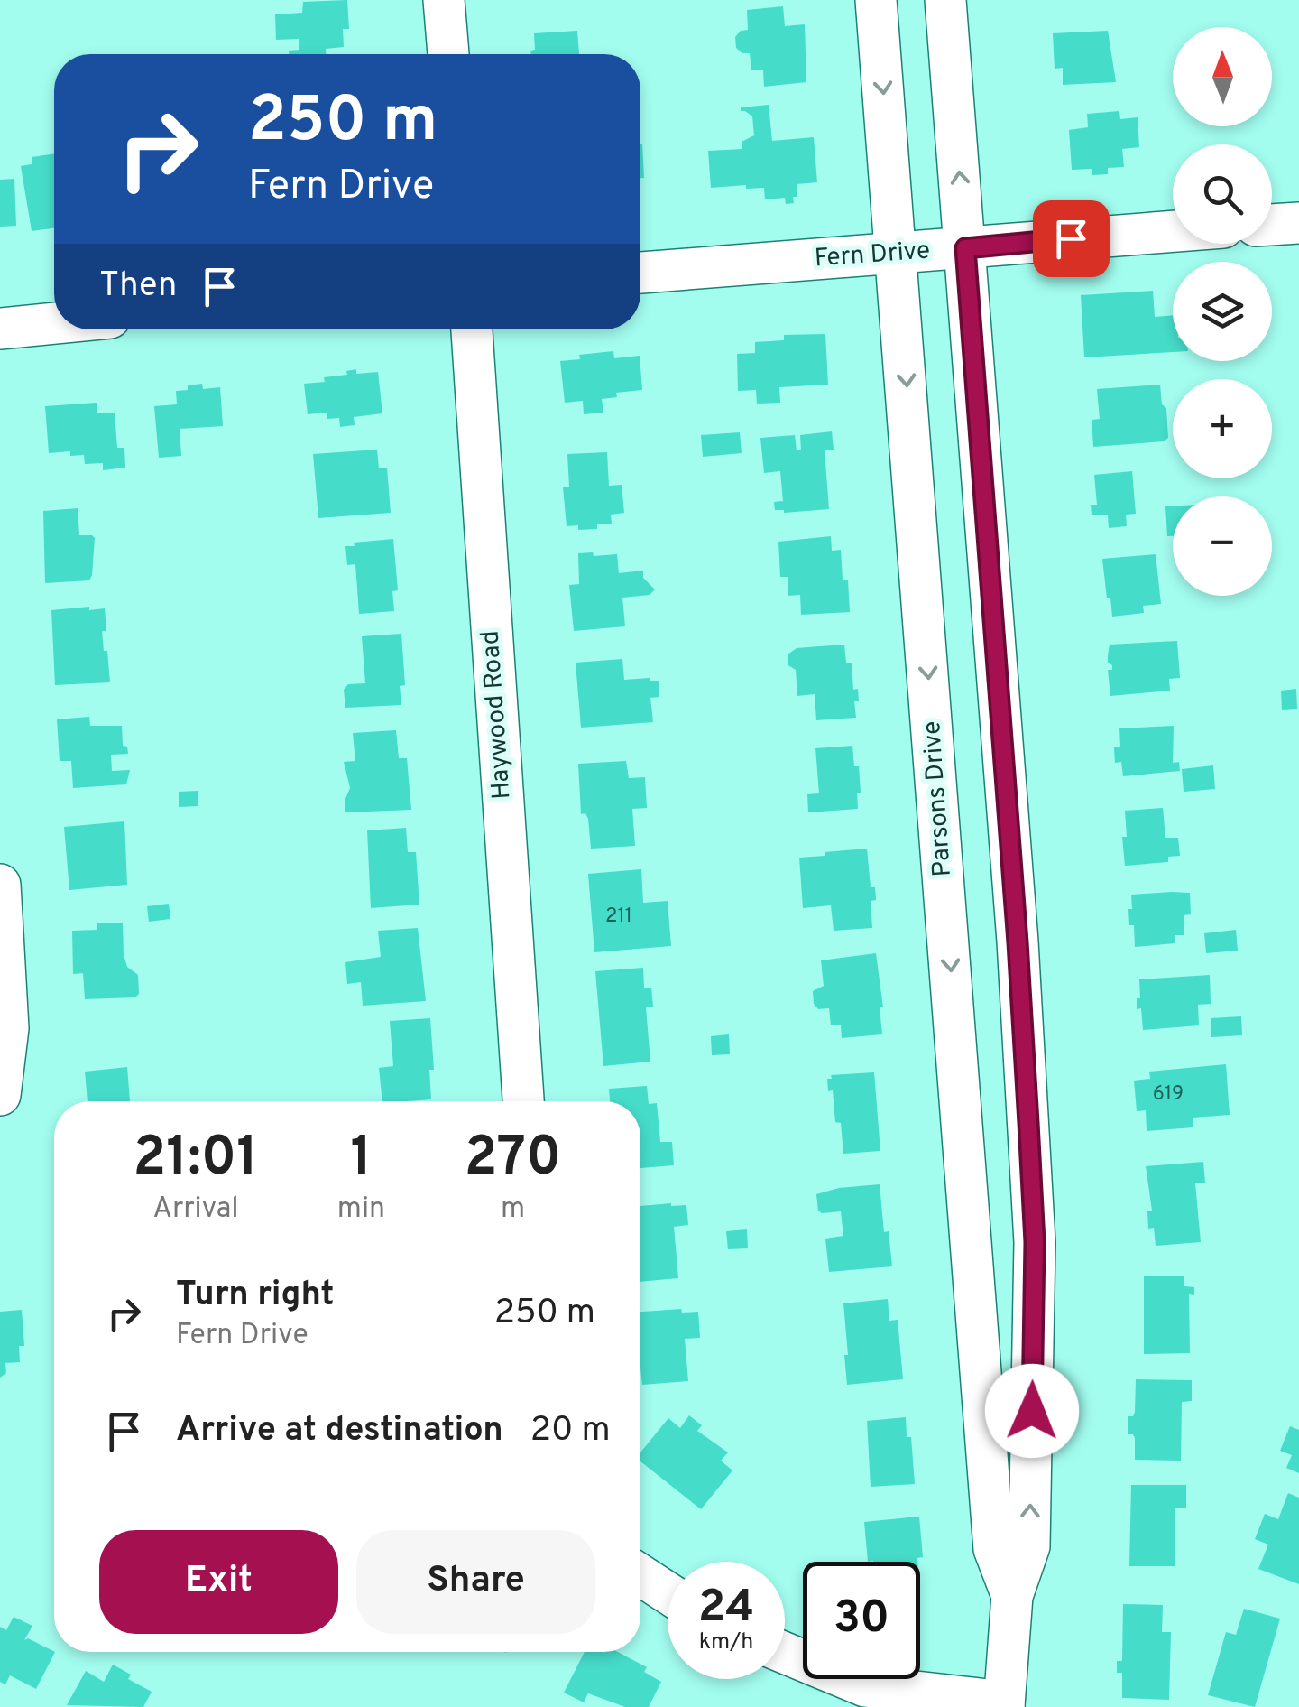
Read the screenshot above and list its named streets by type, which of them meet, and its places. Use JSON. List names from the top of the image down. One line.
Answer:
{"streets":{"street":["Fern Drive","Haywood Road","Parsons Drive"]},"crossings":[["Fern Drive","Parsons Drive"]],"house_numbers":["211","619"],"north":"top","page":{"map_buttons":["+","−"],"turn":["250 m","Fern Drive"],"then":"Then","eta":["21:01","Arrival","1","min","270","m"],"list":[{"name":"Turn right","note":"Fern Drive","value":"250 m"},{"name":"Arrive at destination","value":"20 m"}],"buttons":["Exit","Share"],"speed":"24 km/h","limit":"30"}}
